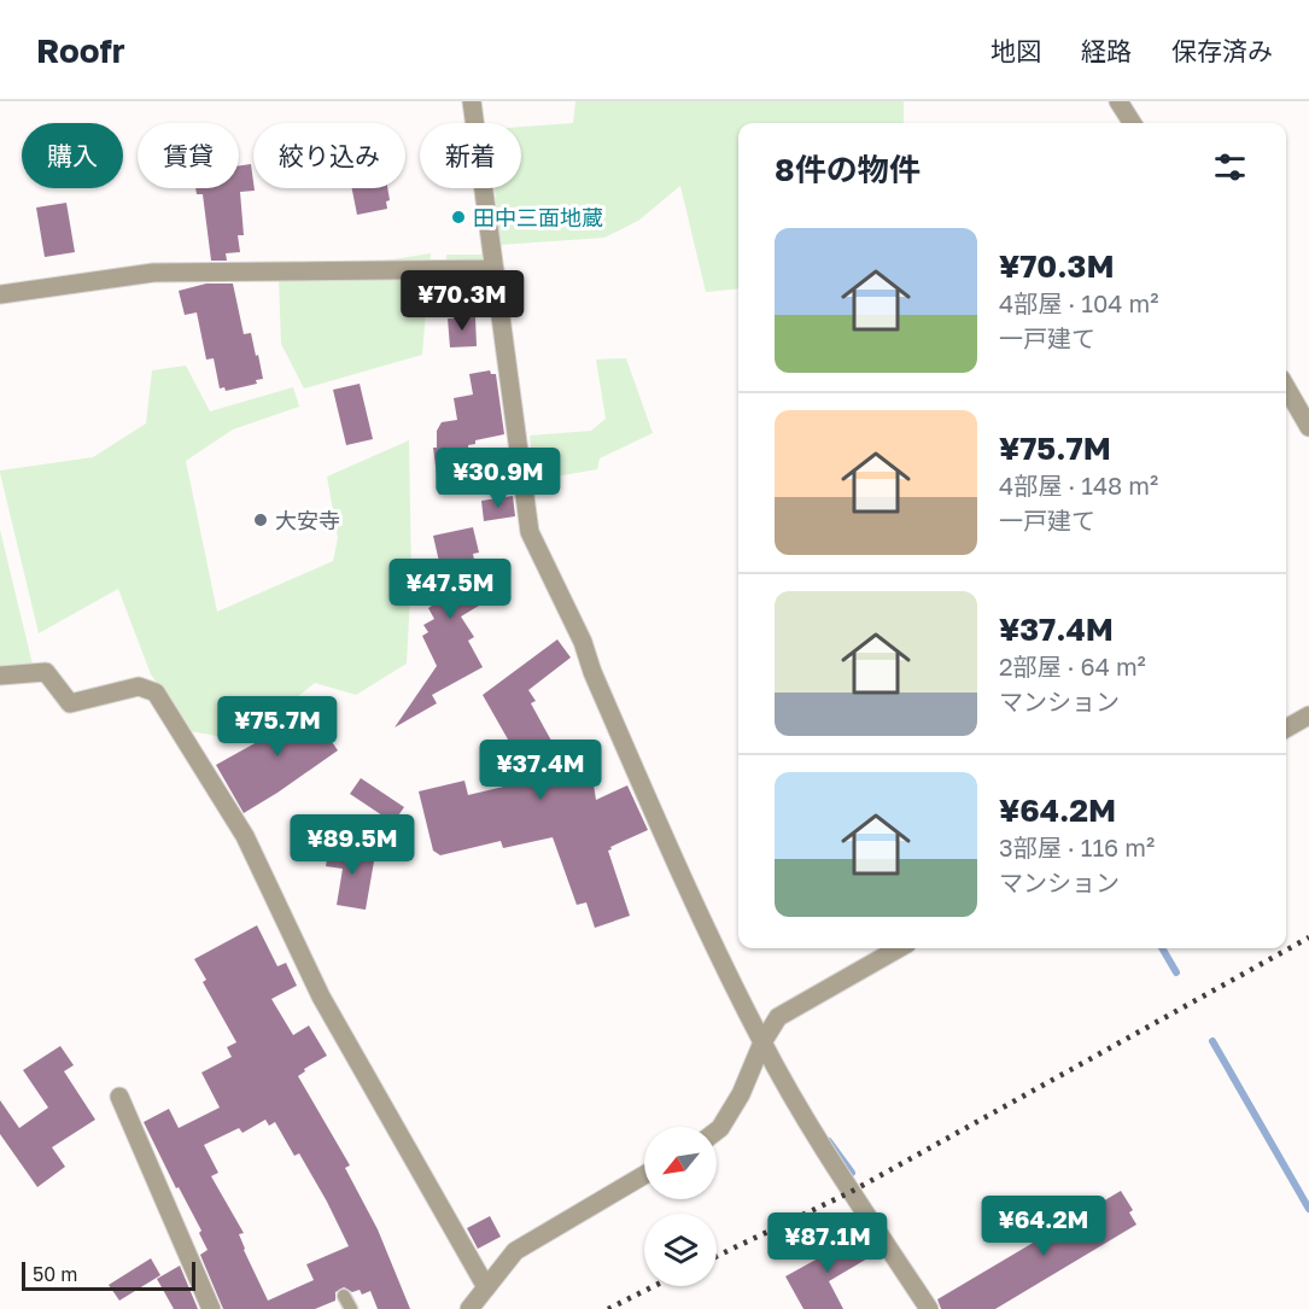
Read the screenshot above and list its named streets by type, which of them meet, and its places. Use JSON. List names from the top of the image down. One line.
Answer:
{"places":["田中三面地蔵","大安寺"],"scale_bar":"50 m","north":"bottom left","page":{"header":"Roofr","nav":["地図","経路","保存済み"],"chip":["購入","賃貸","絞り込み","新着"],"heading":"8件の物件","list":[{"name":"¥70.3M","note":"4部屋 · 104 m² · 一戸建て"},{"name":"¥75.7M","note":"4部屋 · 148 m² · 一戸建て"},{"name":"¥37.4M","note":"2部屋 · 64 m² · マンション"},{"name":"¥64.2M","note":"3部屋 · 116 m² · マンション"}],"price":["¥70.3M","¥30.9M","¥47.5M","¥75.7M","¥37.4M","¥89.5M","¥64.2M","¥87.1M"],"scale":"50 m"}}
